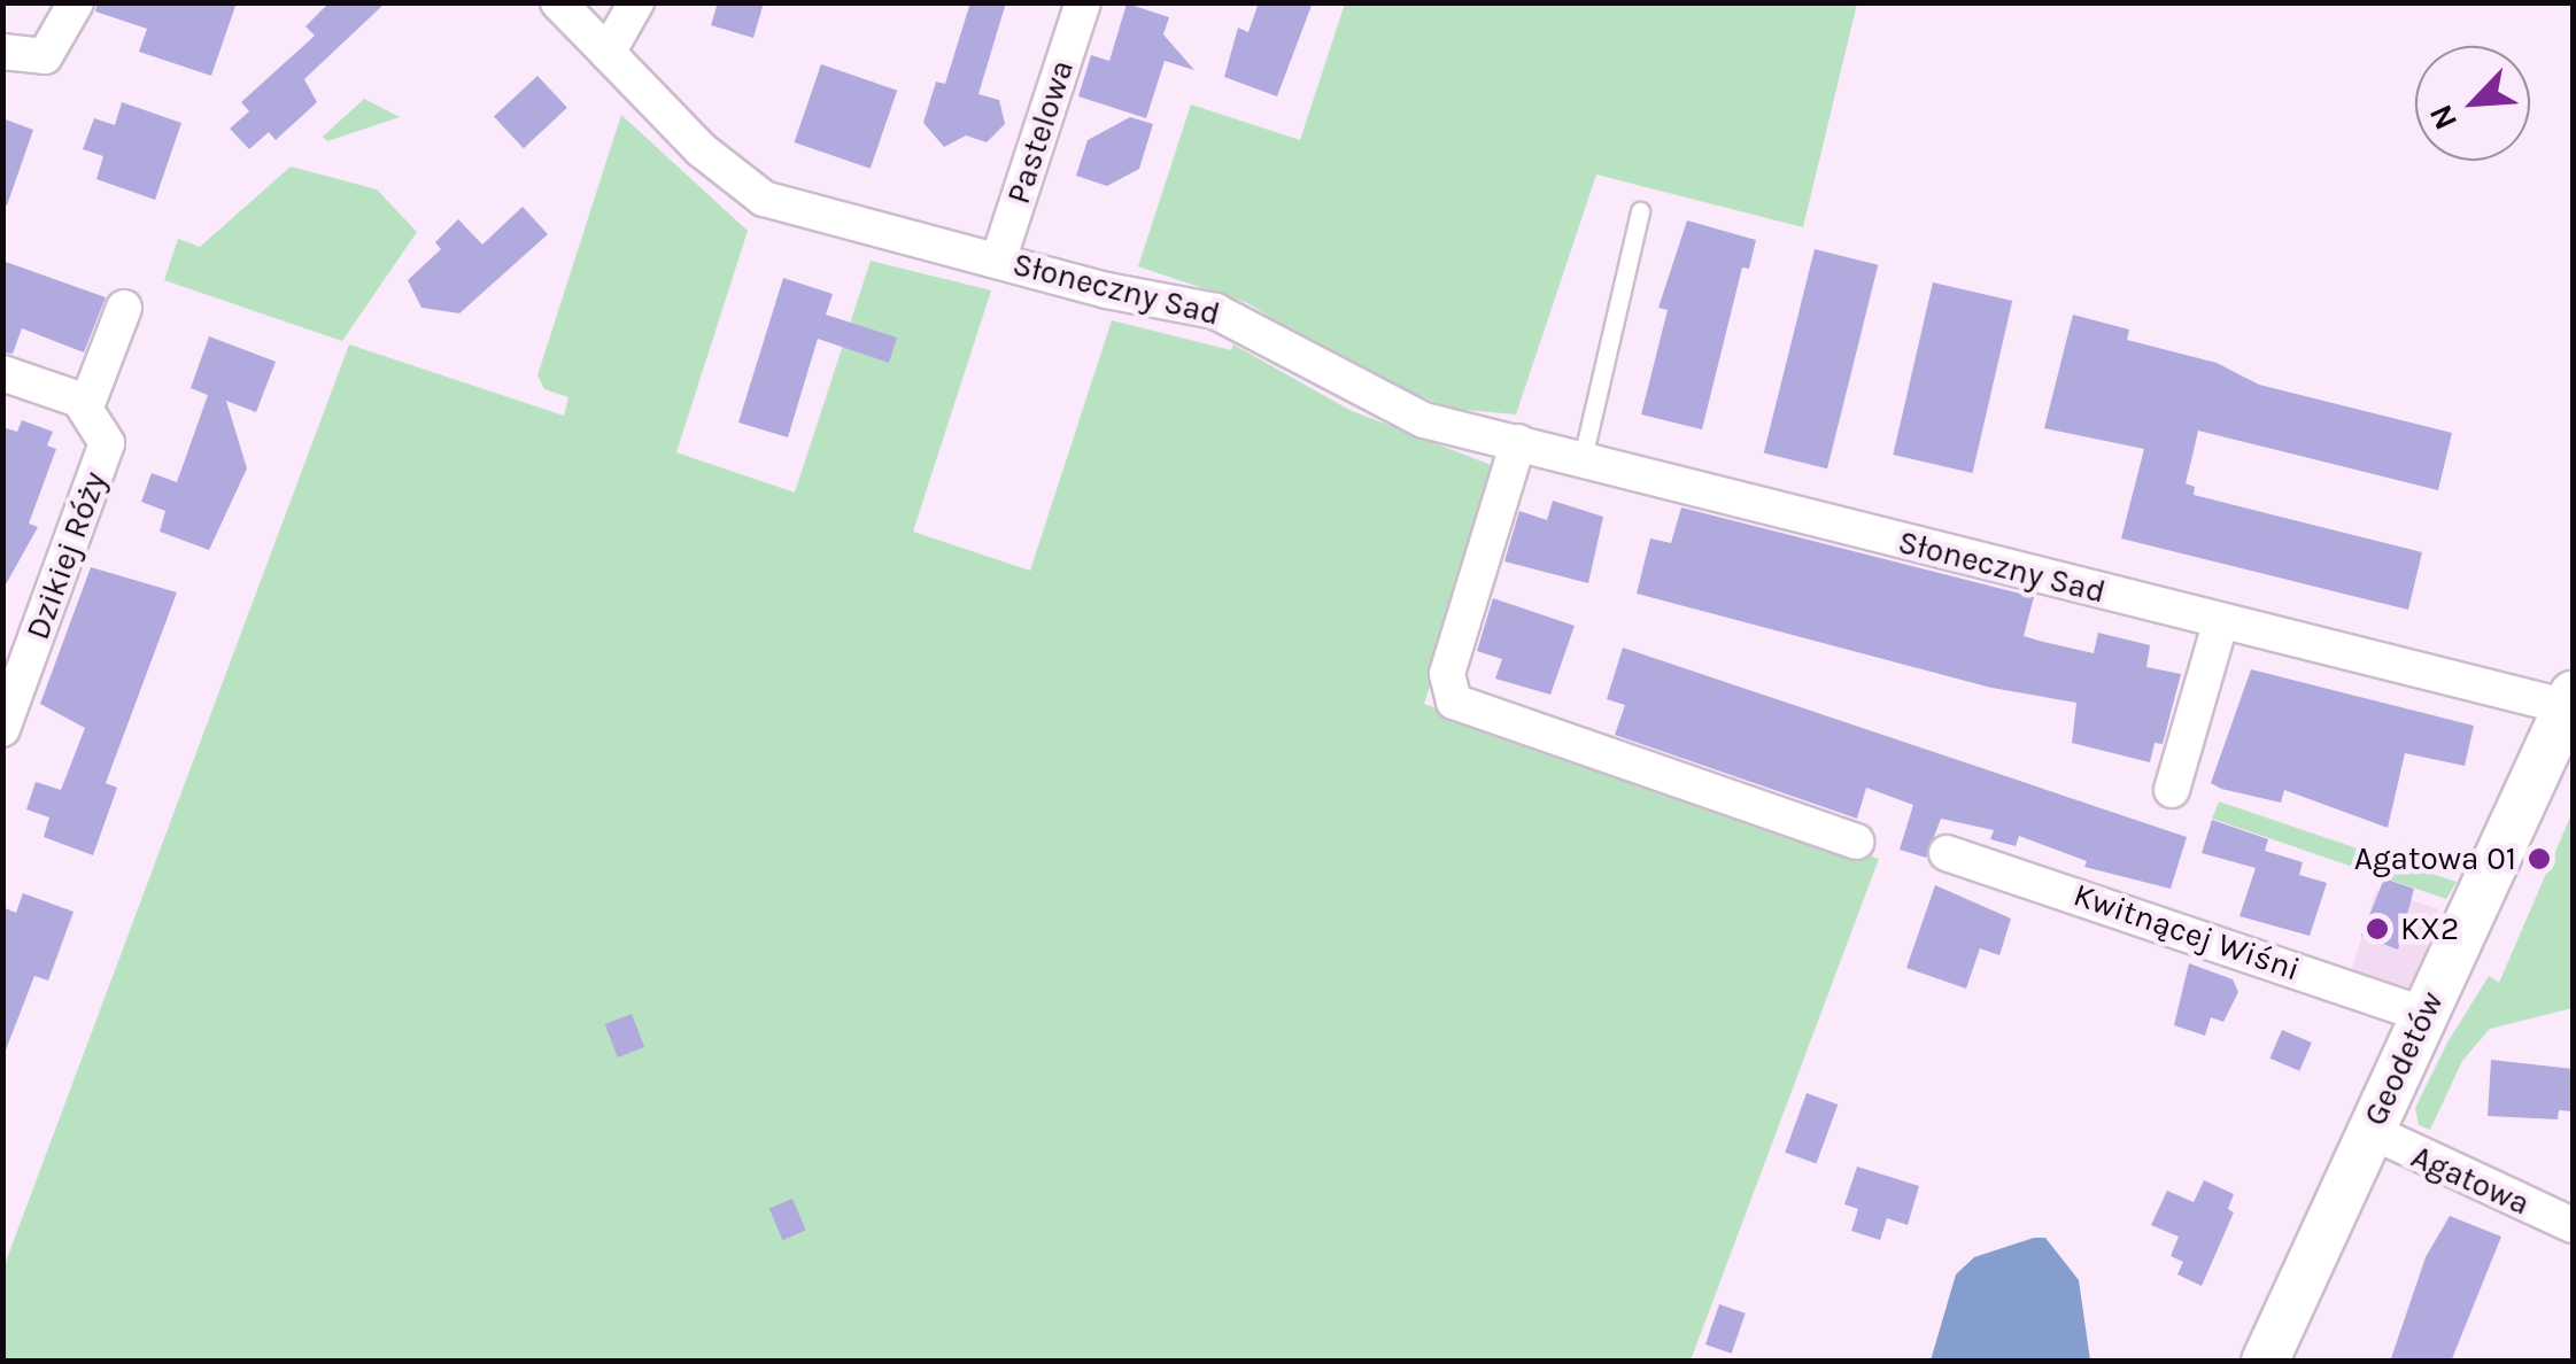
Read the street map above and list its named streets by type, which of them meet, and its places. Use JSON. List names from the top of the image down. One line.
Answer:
{"streets":{"street":["Pastelowa","Słoneczny Sad","Dzikiej Róży","Kwitnącej Wiśni","Geodetów","Agatowa"]},"crossings":[["Pastelowa","Słoneczny Sad"],["Słoneczny Sad","Geodetów"],["Kwitnącej Wiśni","Geodetów"],["Geodetów","Agatowa"]],"places":["Agatowa 01","KX2"],"north":"bottom left"}
